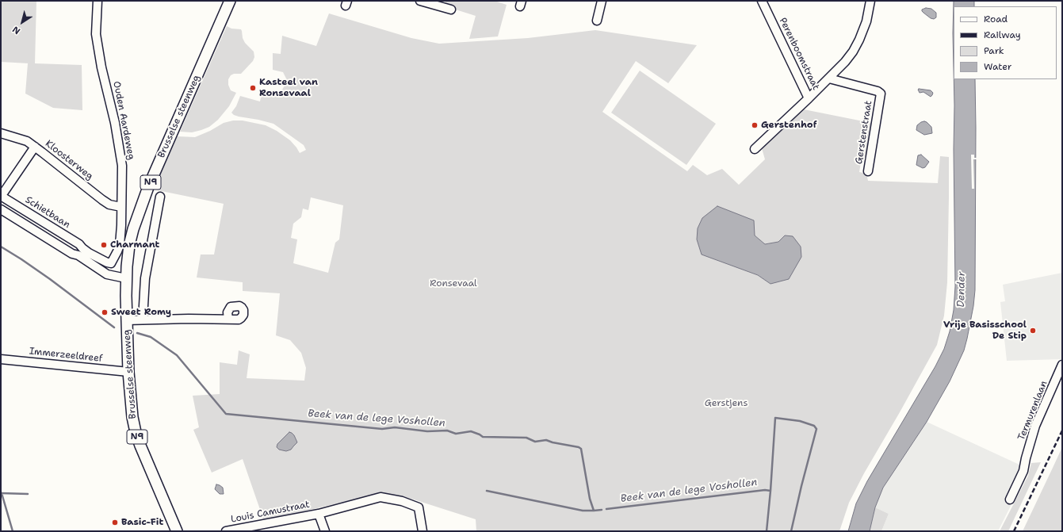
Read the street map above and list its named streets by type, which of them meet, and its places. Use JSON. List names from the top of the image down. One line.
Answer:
{"streets":{"main road":["Brusselse steenweg","N9"],"street":["Perenboomstraat","Ouden Aardeweg","Gerstenstraat","Kloosterweg","Schietbaan","Immerzeeldreef","Termurenlaan","Louis Camustraat"]},"crossings":[["Brusselse steenweg","Schietbaan"],["Brusselse steenweg","Immerzeeldreef"],["Ouden Aardeweg","Kloosterweg"],["Ouden Aardeweg","Schietbaan"],["Kloosterweg","Schietbaan"]],"water":["Dender","Beek van de lege Voshollen"],"parks":["Ronsevaal","Gerstjens"],"places":["Kasteel van Ronsevaal","Gerstenhof","Charmant","Sweet Romy","Vrije Basisschool De Stip","Basic-Fit"],"legend":["Road","Railway","Park","Water"],"north":"bottom left"}
